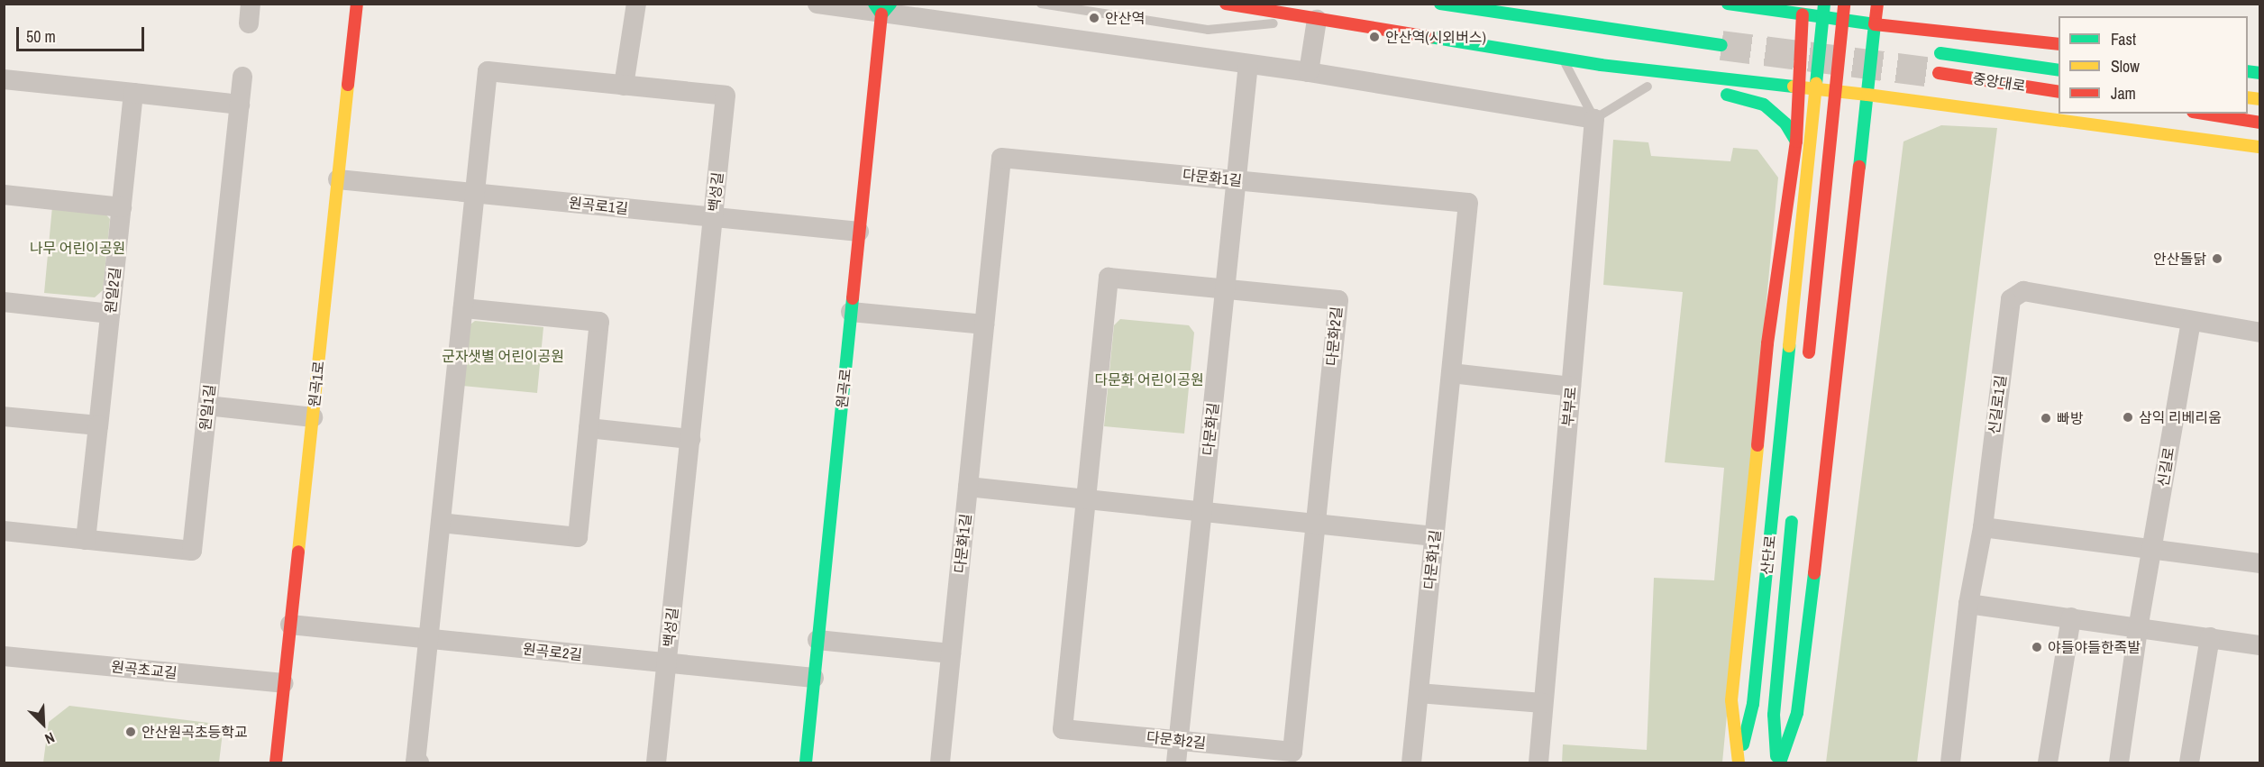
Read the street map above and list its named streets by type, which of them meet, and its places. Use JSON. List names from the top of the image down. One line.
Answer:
{"streets":{"main road":["중앙대로","원곡1로","원곡로","산단로"],"street":["다문화1길","백성길","원곡로1길","원일2길","다문화2길","신길로1길","부부로","원일1길","다문화길","신길로","원곡로2길","원곡초교길"]},"crossings":[["다문화1길","다문화길"],["백성길","원곡로1길"],["백성길","원곡로2길"],["원곡로1길","원곡1로"],["원곡로1길","원곡로"],["원일2길","원일1길"],["다문화2길","다문화길"],["원곡1로","원곡로2길"],["원곡1로","원곡초교길"],["원곡로","원곡로2길"],["신길로1길","신길로"]],"parks":["나무 어린이공원","군자샛별 어린이공원","다문화 어린이공원"],"places":["안산역","안산역(시외버스)","안산돌닭","삼익 리베리움","빠방","야들야들한족발","안산원곡초등학교"],"legend":["Fast","Slow","Jam"],"scale_bar":"50 m","north":"bottom right"}
